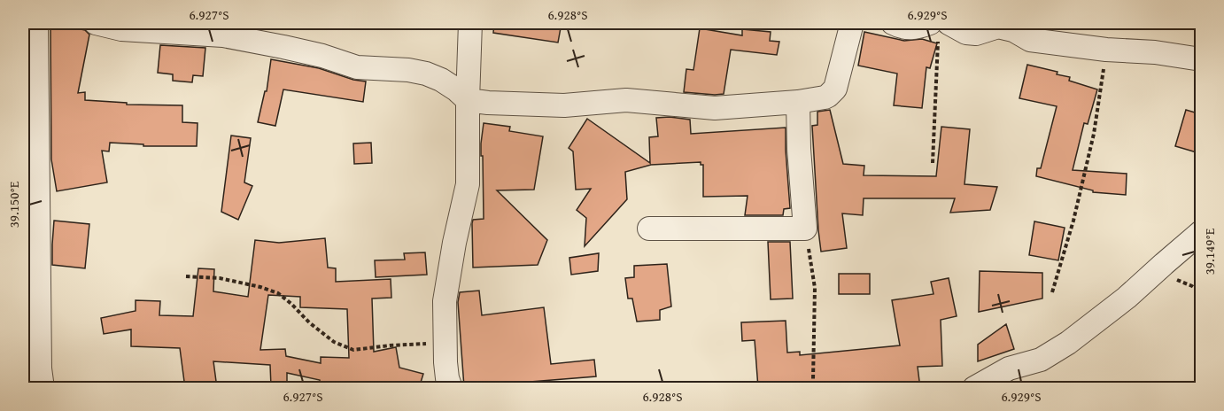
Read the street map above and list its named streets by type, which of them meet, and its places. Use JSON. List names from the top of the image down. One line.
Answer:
{"coordinates":["6.927°S","6.928°S","6.929°S","39.150°E","39.149°E"]}
